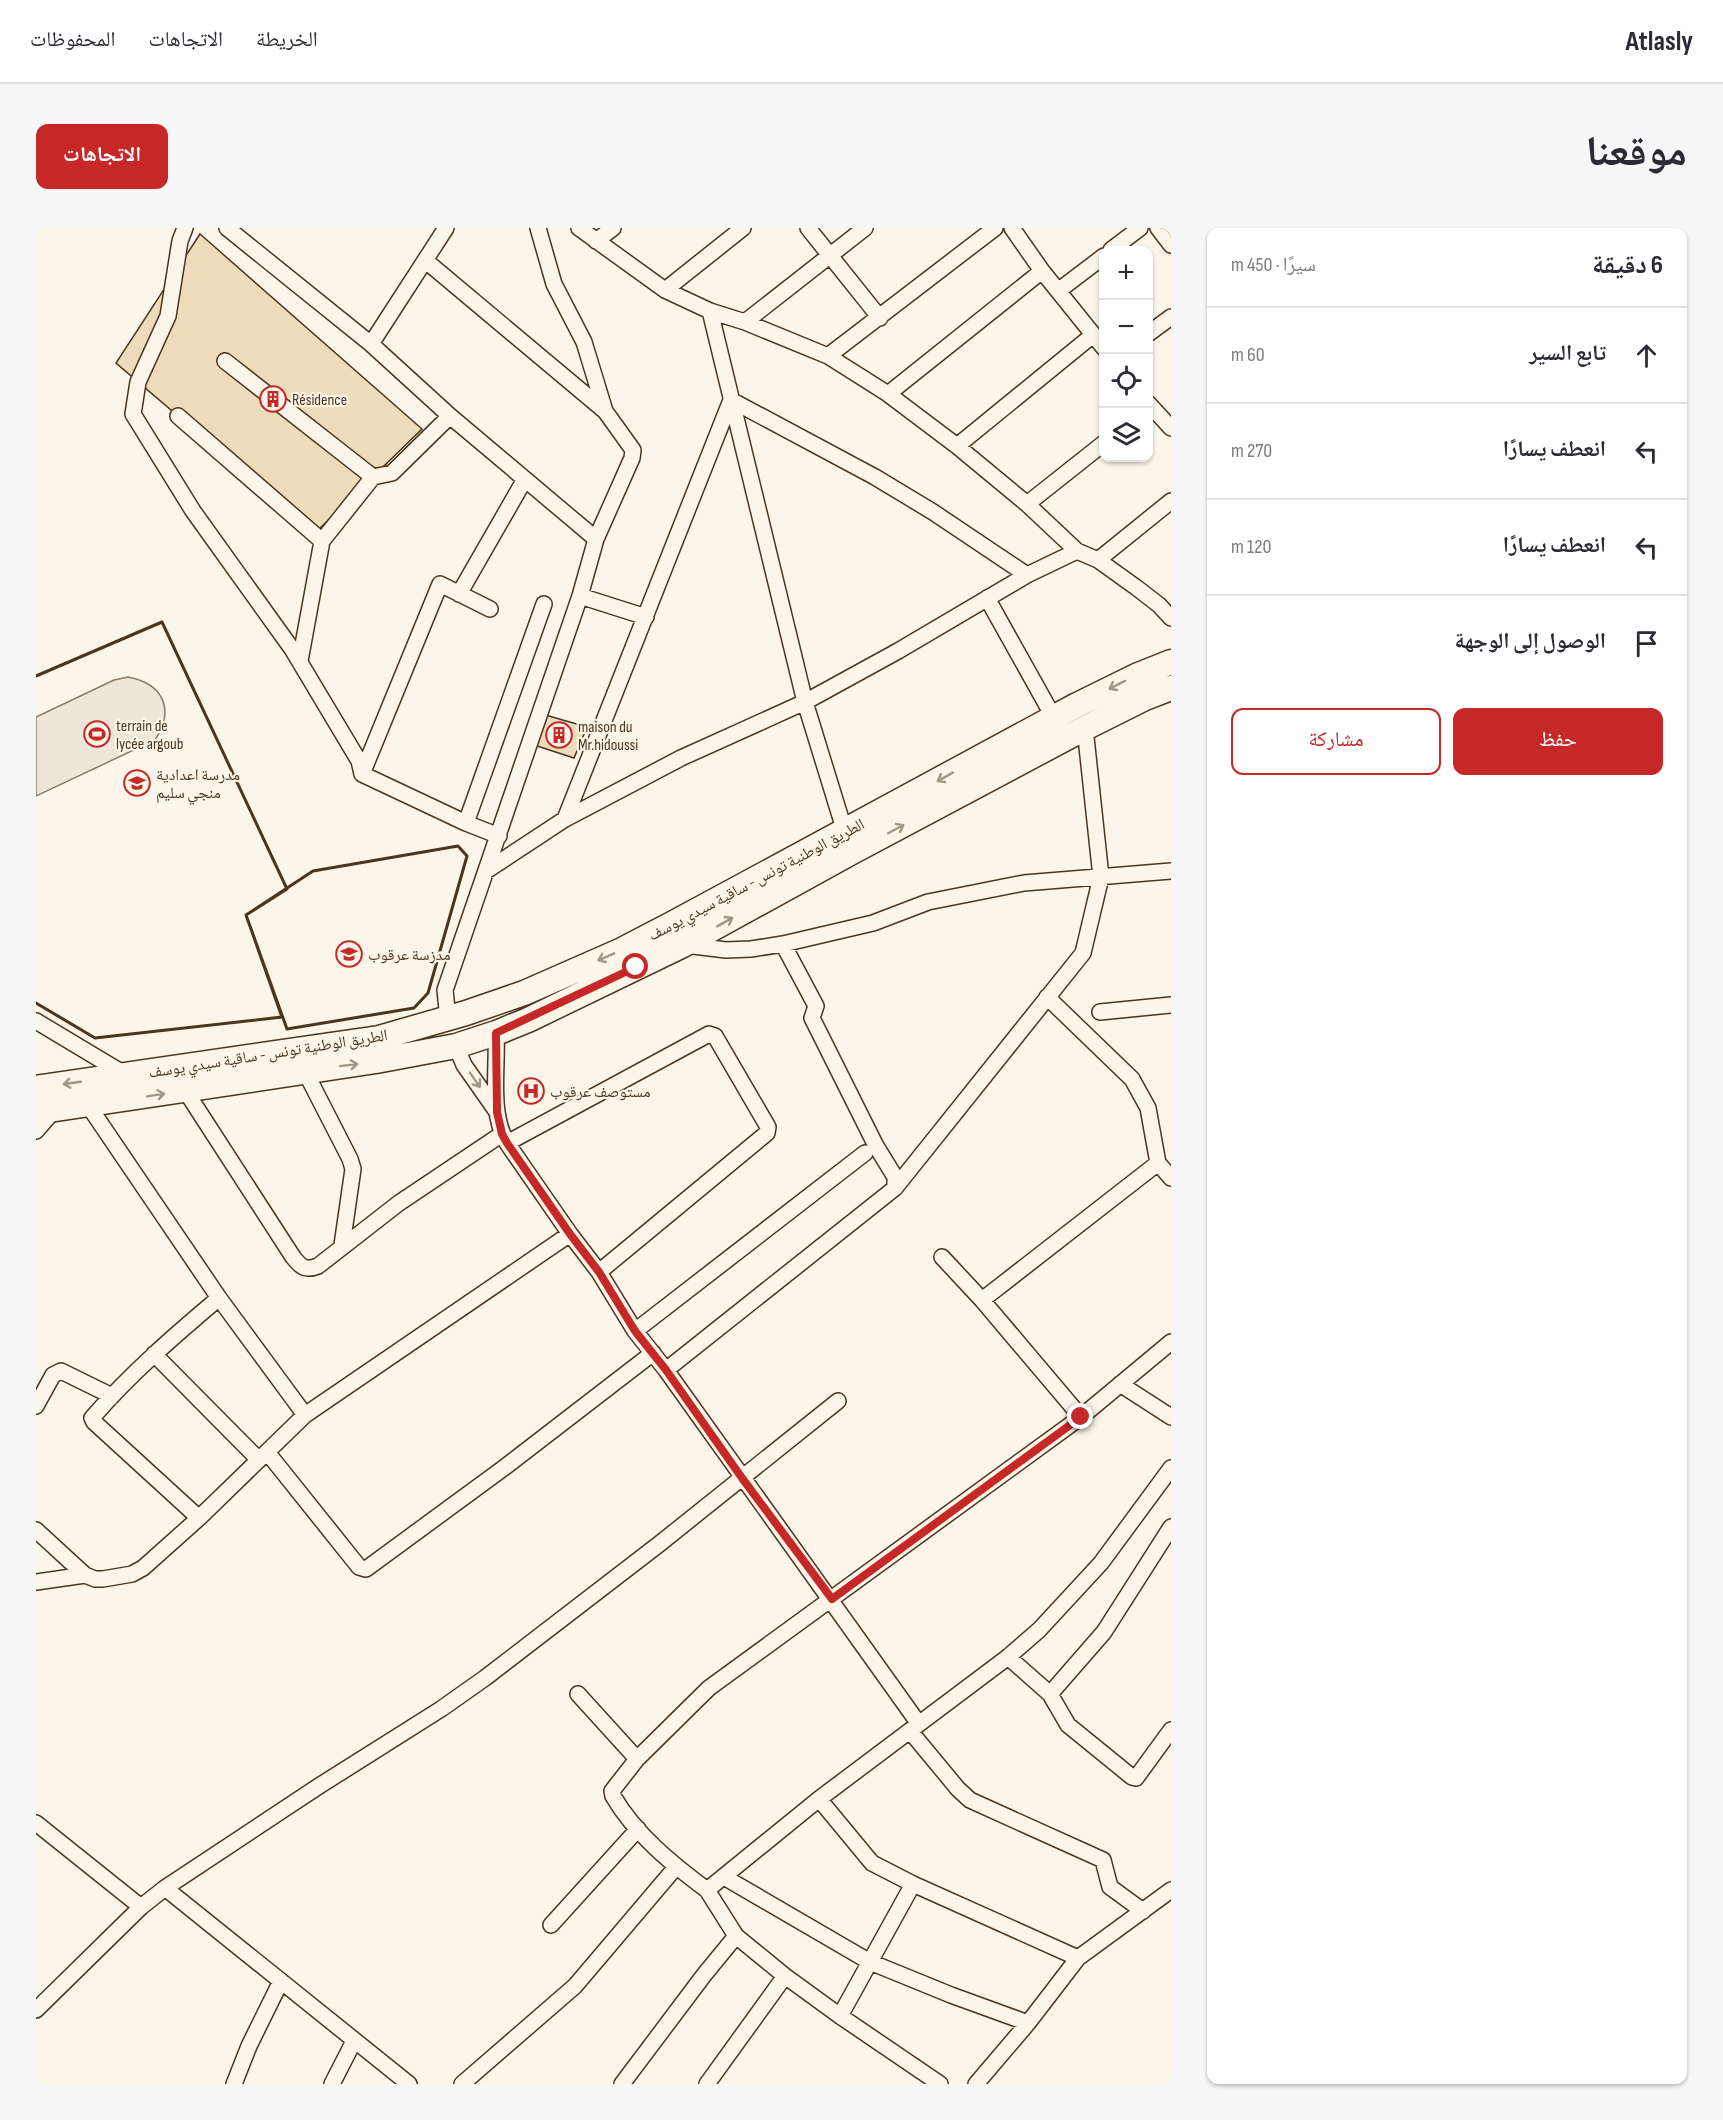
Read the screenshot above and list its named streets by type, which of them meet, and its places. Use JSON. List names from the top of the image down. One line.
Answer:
{"streets":{"main road":["الطريق الوطنية تونس - ساقية سيدي يوسف"]},"places":{"building":["Résidence","maison du Mr.hidoussi"],"sports":["terrain de lycée argoub"],"school or university":["مدرسة اعدادية منجي سليم","مدزسة عرقوب"],"hospital":["مستوصف عرقوب"]},"page":{"header":"Atlasly","nav":["الخريطة","الاتجاهات","المحفوظات"],"title":"موقعنا","buttons":["الاتجاهات",["حفظ","مشاركة"]],"heading":["6 دقيقة","سيرًا · 450 m"],"map_buttons":["+","−"],"list":[["تابع السير","60 m"],["انعطف يسارًا","270 m"],["انعطف يسارًا","120 m"],"الوصول إلى الوجهة"]}}
